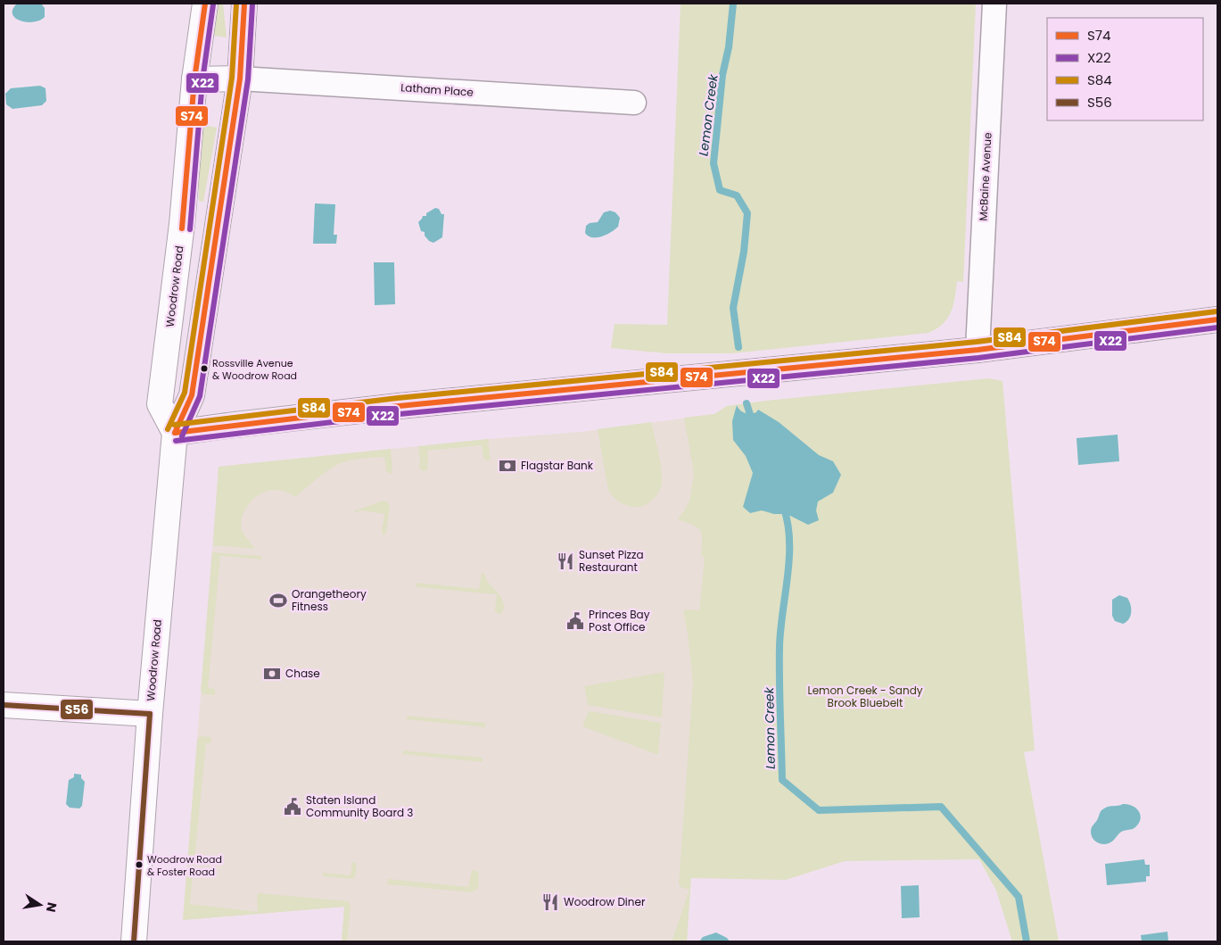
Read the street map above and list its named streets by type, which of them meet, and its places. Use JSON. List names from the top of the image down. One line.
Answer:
{"streets":{"street":["Latham Place","McBaine Avenue","Woodrow Road"]},"crossings":[["Latham Place","Woodrow Road"]],"water":["Lemon Creek"],"parks":["Lemon Creek - Sandy Brook Bluebelt"],"places":{"other":["Rossville Avenue & Woodrow Road","Woodrow Road & Foster Road"],"bank":["Flagstar Bank","Chase"],"restaurant":["Sunset Pizza Restaurant","Woodrow Diner"],"sports":["Orangetheory Fitness"],"public building":["Princes Bay Post Office","Staten Island Community Board 3"]},"lines":["transit line S74","transit line S84","transit line X22","transit line S56"],"legend":["S74","X22","S84","S56"],"north":"right"}
